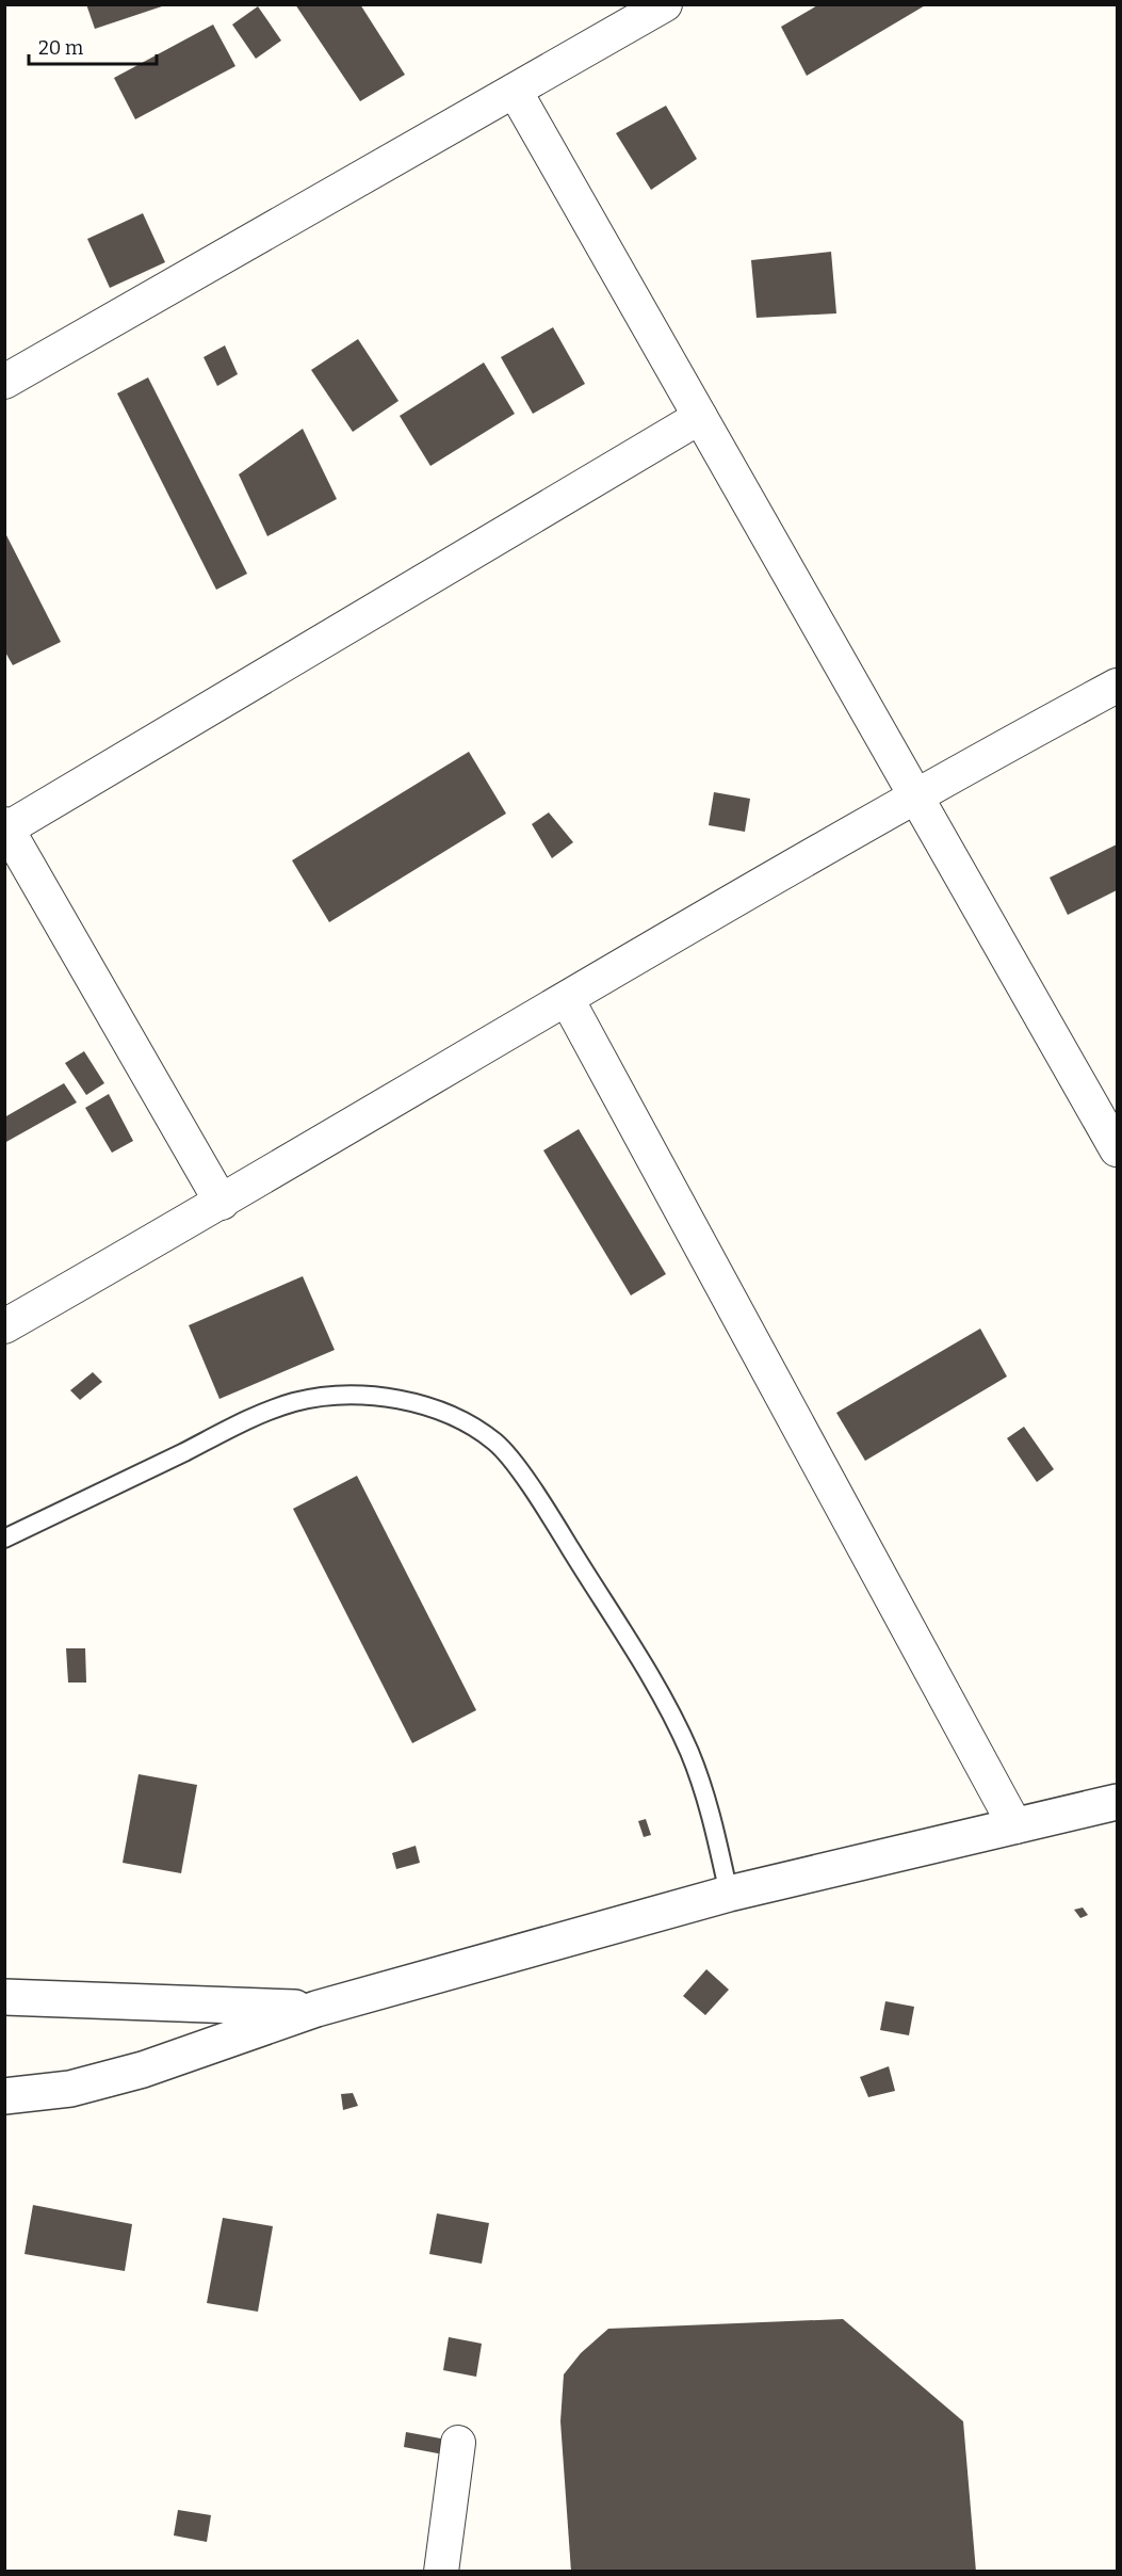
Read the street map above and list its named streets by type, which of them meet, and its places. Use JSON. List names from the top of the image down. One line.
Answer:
{"scale_bar":"20 m"}
